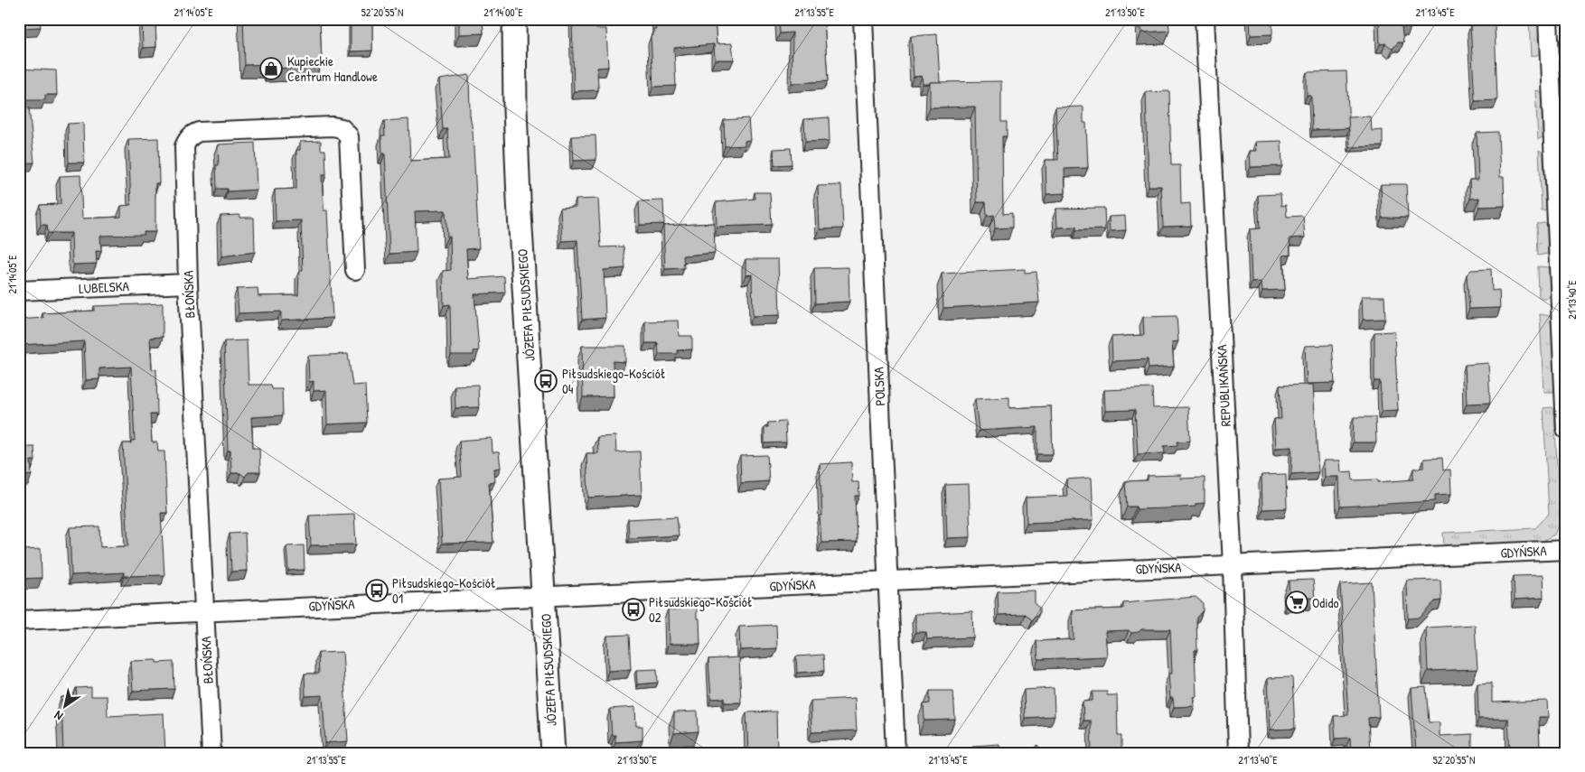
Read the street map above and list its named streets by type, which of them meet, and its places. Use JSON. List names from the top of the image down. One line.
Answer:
{"streets":{"street":["LUBELSKA","BŁOŃSKA","JÓZEFA PIŁSUDSKIEGO","REPUBLIKAŃSKA","POLSKA","GDYŃSKA"]},"crossings":[["LUBELSKA","BŁOŃSKA"],["BŁOŃSKA","GDYŃSKA"],["JÓZEFA PIŁSUDSKIEGO","GDYŃSKA"],["REPUBLIKAŃSKA","GDYŃSKA"],["POLSKA","GDYŃSKA"]],"places":{"shop":["Kupieckie Centrum Handlowe"],"bus stop":["Piłsudskiego-Kościół 04","Piłsudskiego-Kościół 01","Piłsudskiego-Kościół 02"],"supermarket":["Odido"]},"north":"bottom left","coordinates":["21°14'05\"E","52°20'55\"N","21°14'00\"E","21°13'55\"E","21°13'50\"E","21°13'45\"E","21°13'40\"E"]}
